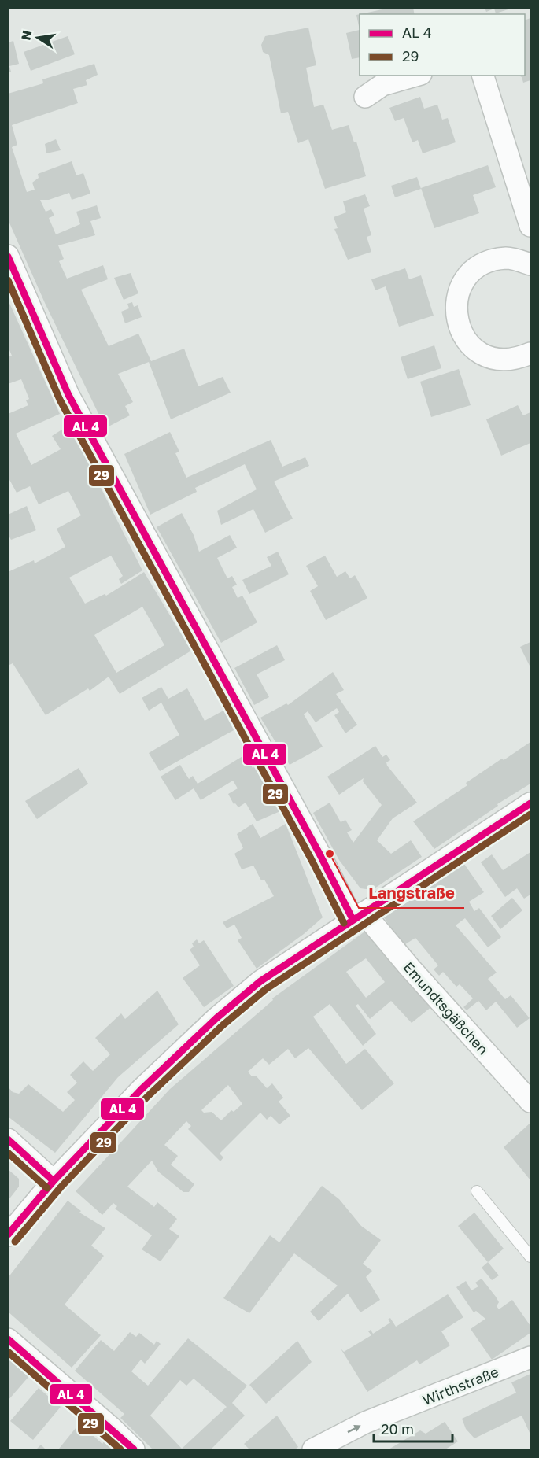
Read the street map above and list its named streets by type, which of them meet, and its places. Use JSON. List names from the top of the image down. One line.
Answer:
{"streets":{"street":["Emundtsgäßchen","Wirthstraße"]},"one_way":["Wirthstraße"],"places":["Langstraße"],"lines":["transit line 29"],"legend":["AL 4","29"],"scale_bar":"20 m","north":"left"}
